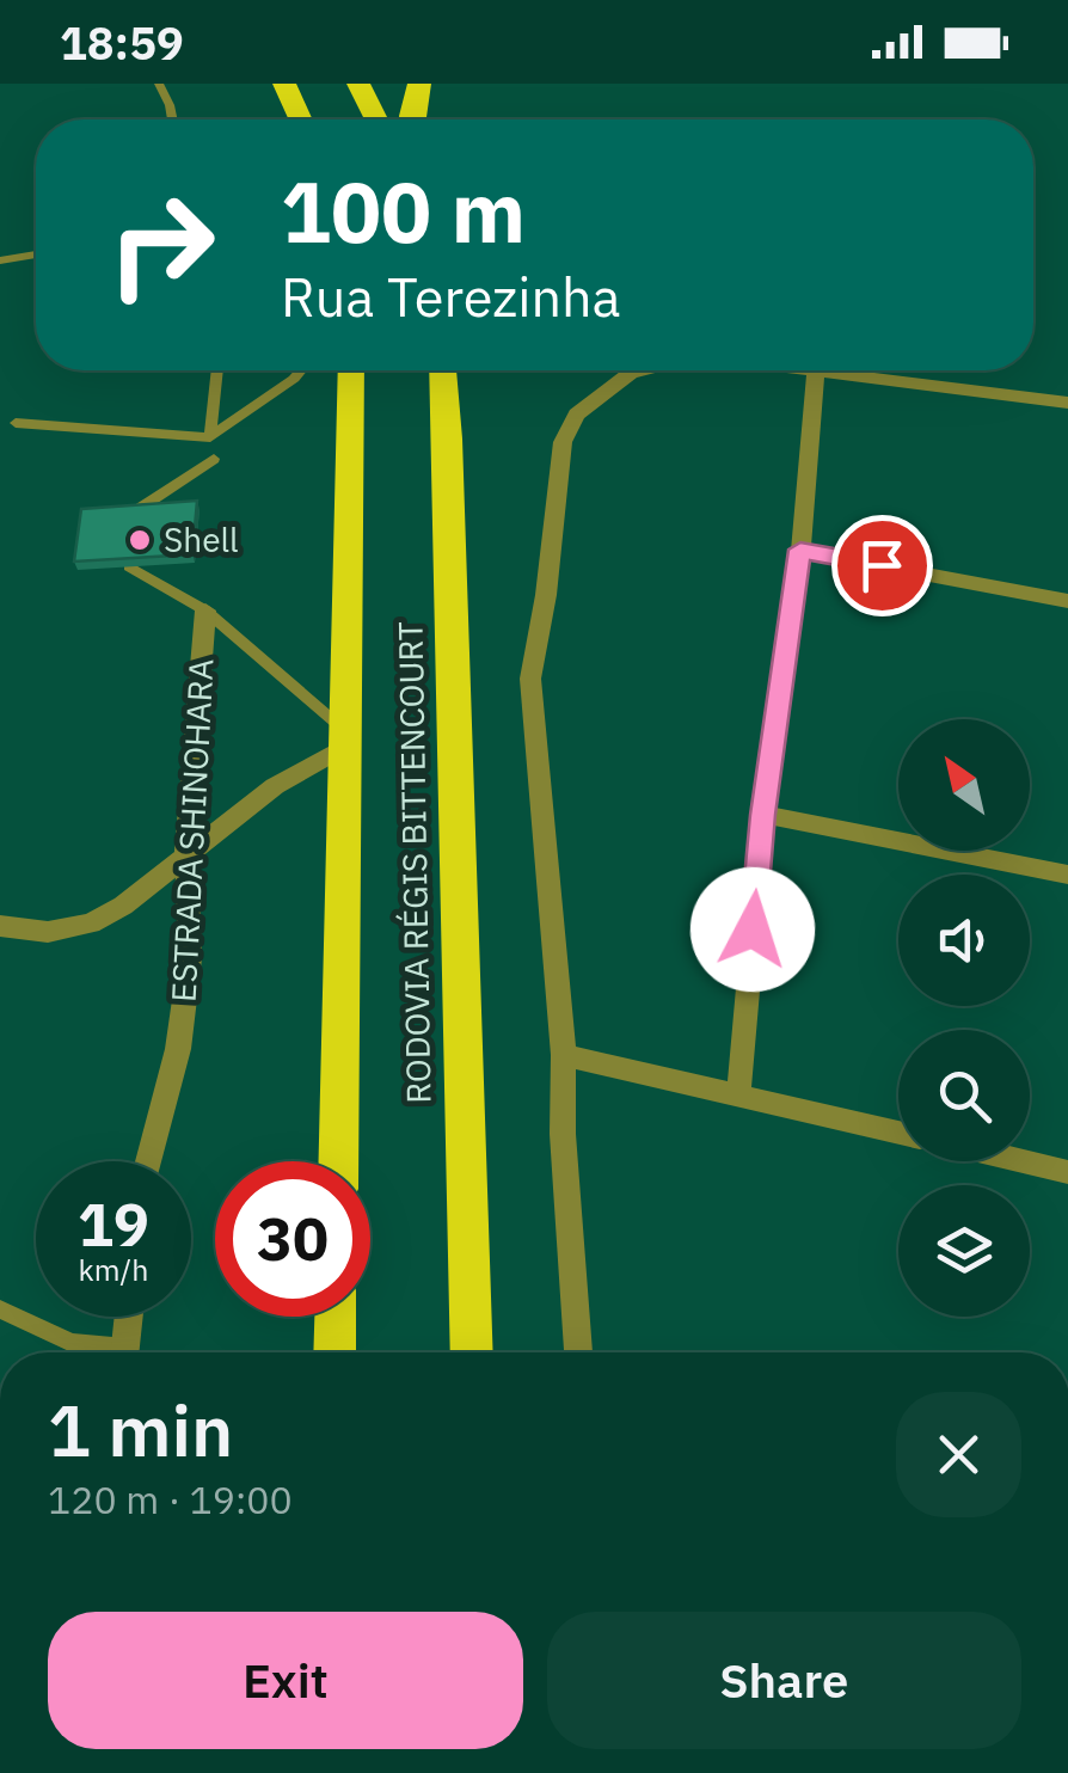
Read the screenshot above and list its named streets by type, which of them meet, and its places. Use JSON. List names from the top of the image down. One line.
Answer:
{"streets":{"highway":["RODOVIA RÉGIS BITTENCOURT"],"street":["ESTRADA SHINOHARA"]},"places":["Shell"],"north":"top left","page":{"status":"18:59","turn":["100 m","Rua Terezinha"],"speed":"19 km/h","limit":"30","heading":["1 min","120 m · 19:00"],"buttons":["Exit","Share"]}}
